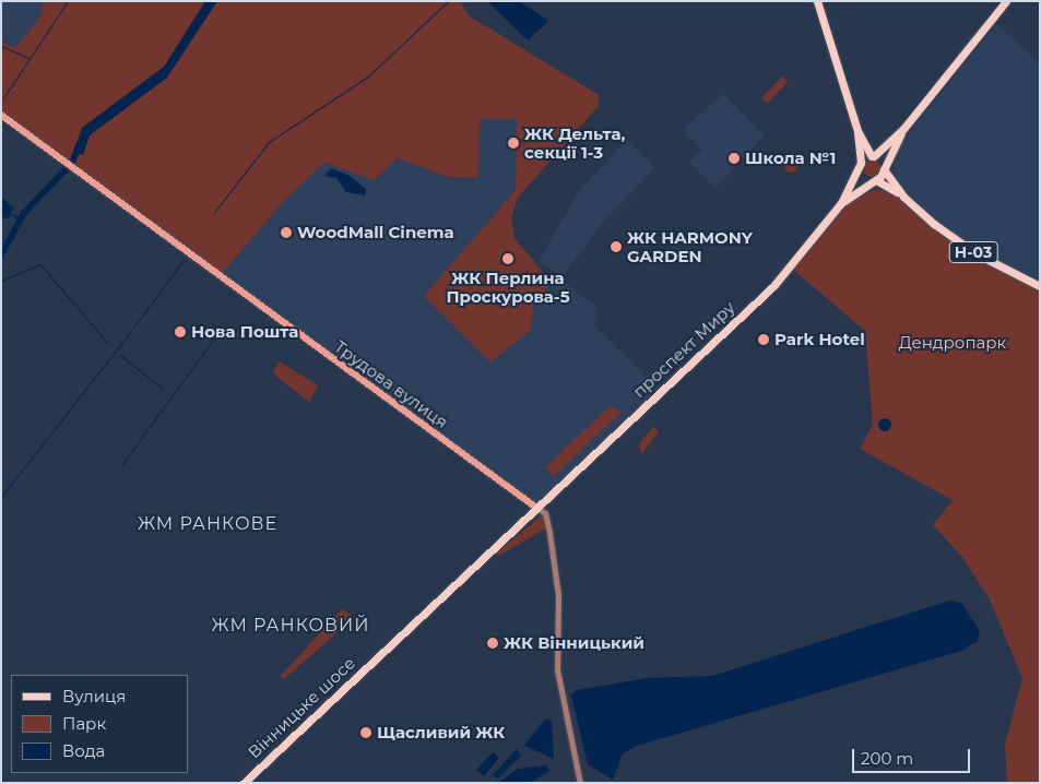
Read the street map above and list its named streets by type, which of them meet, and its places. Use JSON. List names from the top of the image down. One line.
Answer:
{"streets":{"main road":["Н-03","проспект Миру","Трудова вулиця","Вінницьке шосе"]},"crossings":[["Н-03","проспект Миру"],["проспект Миру","Трудова вулиця"],["проспект Миру","Вінницьке шосе"]],"districts":["ЖМ РАНКОВЕ","ЖМ РАНКОВИЙ"],"parks":["Дендропарк"],"places":["ЖК Дельта, секції 1-3","Школа №1","WoodMall Cinema","ЖК HARMONY GARDEN","ЖК Перлина Проскурова-5","Нова Пошта","Park Hotel","ЖК Вінницький","Щасливий ЖК"],"legend":["Вулиця","Парк","Вода"],"scale_bar":"200 m"}
